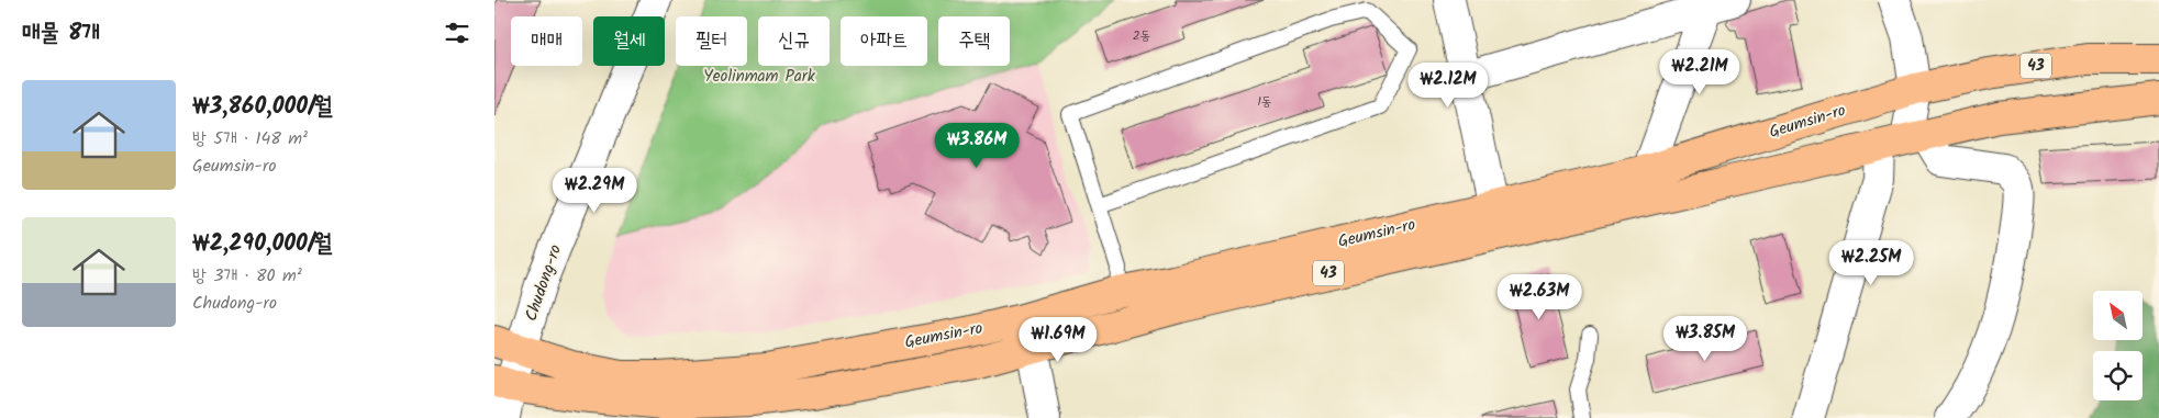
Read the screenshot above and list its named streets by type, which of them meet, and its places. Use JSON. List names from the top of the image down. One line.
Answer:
{"streets":{"main road":["43","Geumsin-ro"],"street":["Chudong-ro"]},"crossings":[["Geumsin-ro","Chudong-ro"]],"parks":["Yeolinmam Park"],"house_numbers":["2동","1동"],"north":"top left","page":{"heading":"매물 8개","chip":["매매","월세","필터","신규","아파트","주택"],"price":["₩2.21M","₩2.12M","₩3.86M","₩2.29M","₩2.25M","₩2.63M","₩3.85M","₩1.69M"],"list":[{"name":"₩3,860,000/월","note":"방 5개 · 148 m² · Geumsin-ro"},{"name":"₩2,290,000/월","note":"방 3개 · 80 m² · Chudong-ro"}]}}
